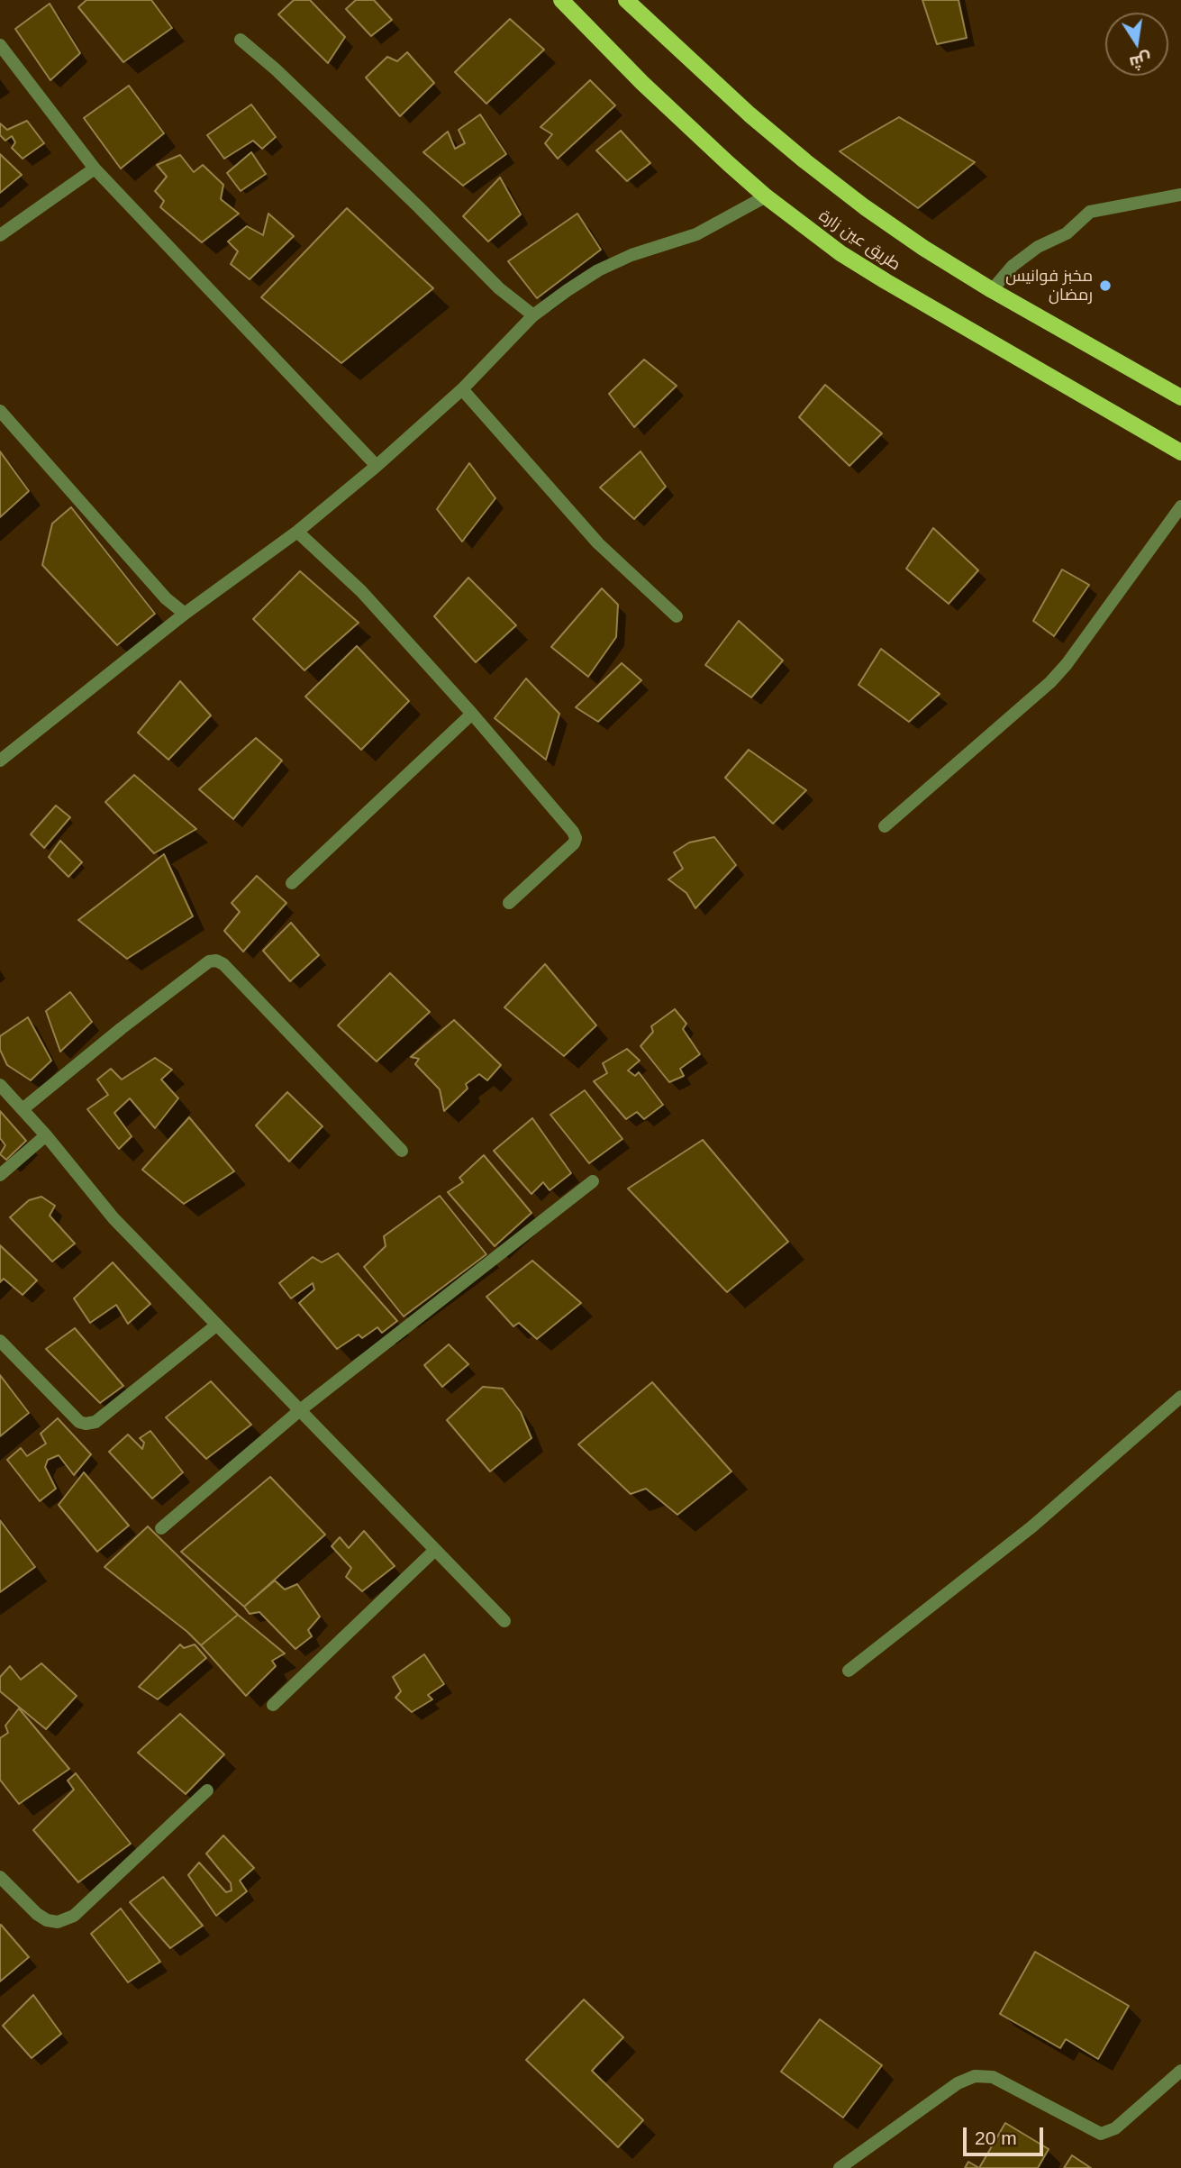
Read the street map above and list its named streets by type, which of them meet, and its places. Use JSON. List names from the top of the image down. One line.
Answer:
{"streets":{"main road":["طريق عين زارة"]},"places":["مخبز فوانيس رمضان"],"scale_bar":"20 m","north":"bottom"}
